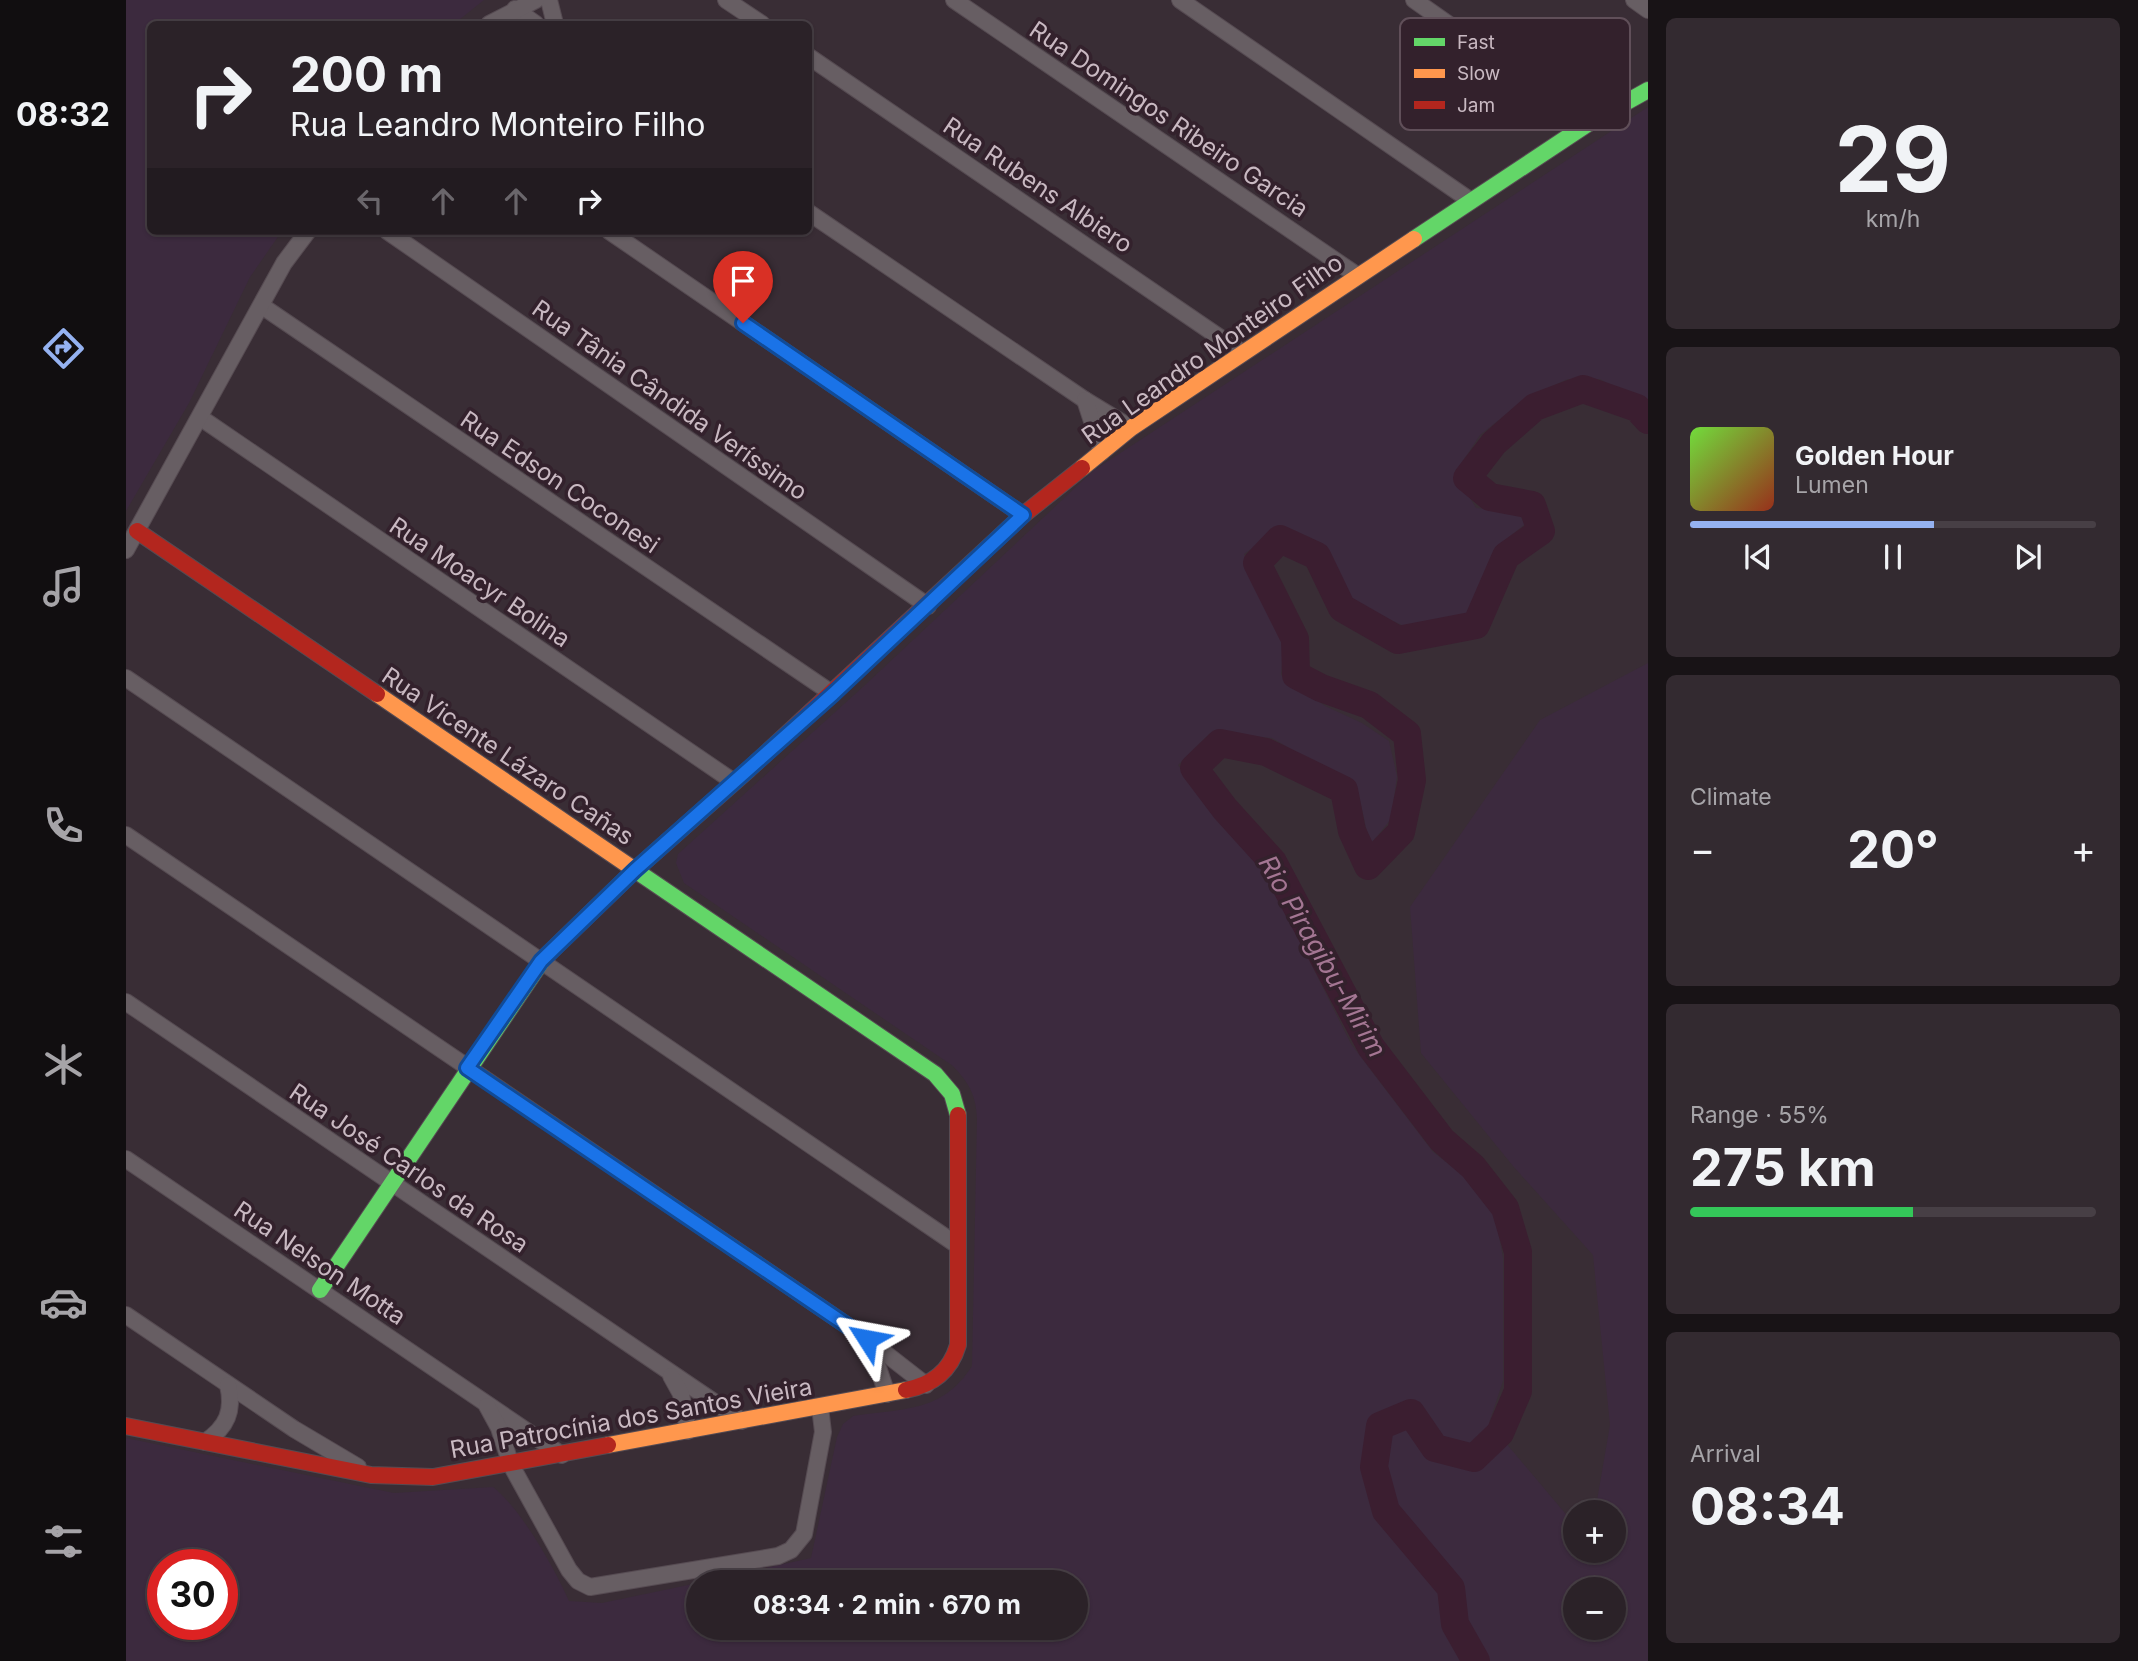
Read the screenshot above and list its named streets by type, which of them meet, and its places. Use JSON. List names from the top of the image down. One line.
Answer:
{"streets":{"street":["Rua Domingos Ribeiro Garcia","Rua Rubens Albiero","Rua Leandro Monteiro Filho","Rua Tânia Cândida Veríssimo","Rua Edson Coconesi","Rua Moacyr Bolina","Rua Vicente Lázaro Cañas","Rua José Carlos da Rosa","Rua Nelson Motta","Rua Patrocínia dos Santos Vieira"]},"crossings":[["Rua Domingos Ribeiro Garcia","Rua Leandro Monteiro Filho"],["Rua Rubens Albiero","Rua Leandro Monteiro Filho"],["Rua Leandro Monteiro Filho","Rua Tânia Cândida Veríssimo"],["Rua Leandro Monteiro Filho","Rua Edson Coconesi"],["Rua Leandro Monteiro Filho","Rua Moacyr Bolina"],["Rua Leandro Monteiro Filho","Rua Vicente Lázaro Cañas"],["Rua Leandro Monteiro Filho","Rua José Carlos da Rosa"],["Rua Leandro Monteiro Filho","Rua Nelson Motta"],["Rua Vicente Lázaro Cañas","Rua Patrocínia dos Santos Vieira"],["Rua José Carlos da Rosa","Rua Patrocínia dos Santos Vieira"],["Rua Nelson Motta","Rua Patrocínia dos Santos Vieira"]],"water":["Rio Piragibu-Mirim"],"legend":["Fast","Slow","Jam"],"page":{"tabs":"08:32","tile":[["29","km/h"],"Climate",["Range · 55%","275 km"],["Arrival","08:34"]],"turn":["200 m","Rua Leandro Monteiro Filho"],"song":["Golden Hour","Lumen"],"heat":["−","20°","+"],"map_buttons":["+","−"],"limit":"30","trip":"08:34 · 2 min · 670 m"}}
